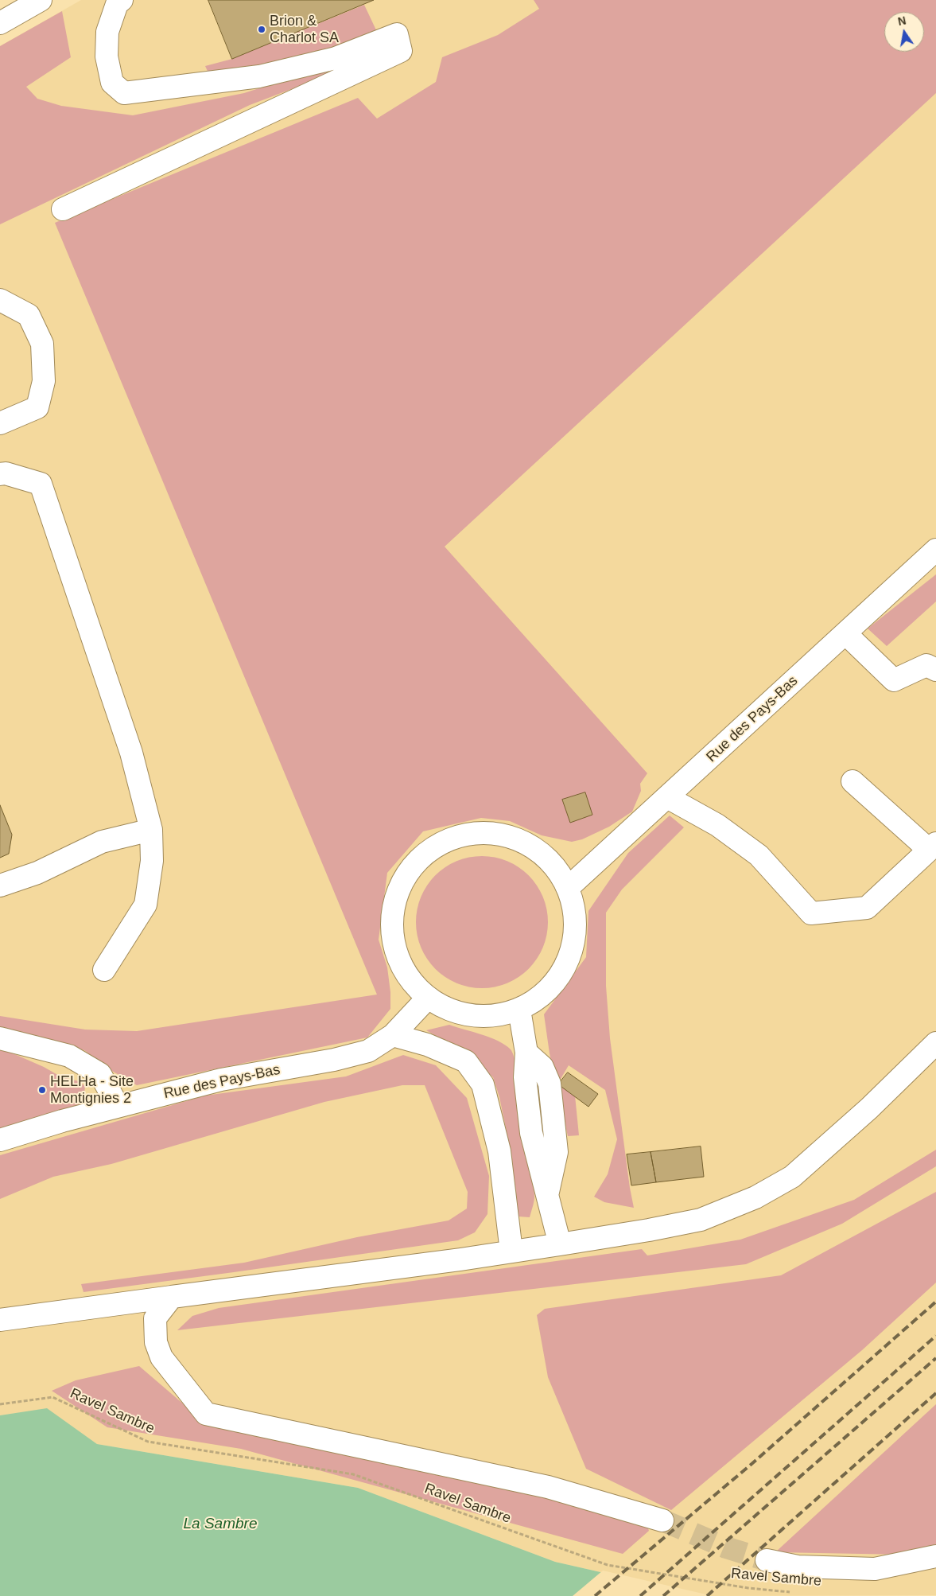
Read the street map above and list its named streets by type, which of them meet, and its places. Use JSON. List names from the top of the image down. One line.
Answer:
{"streets":{"street":["Rue des Pays-Bas"],"path":["Ravel Sambre"]},"water":["La Sambre"],"places":["Brion & Charlot SA","HELHa - Site Montignies 2"],"north":"top"}
